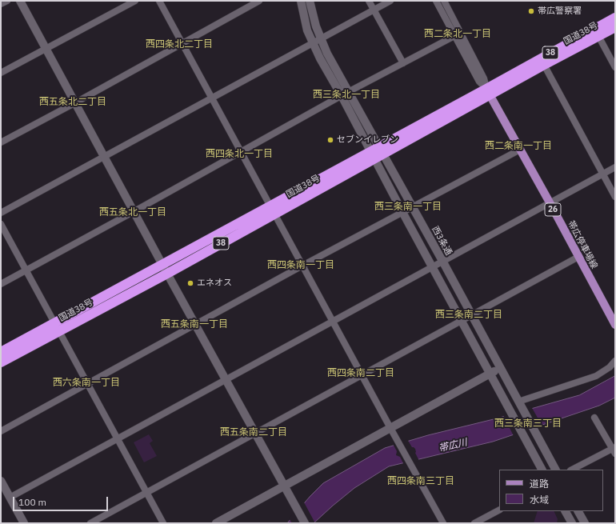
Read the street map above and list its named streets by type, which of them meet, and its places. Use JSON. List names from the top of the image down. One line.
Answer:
{"streets":{"highway":["国道38号","38"],"main road":["26","帯広停車場線"],"street":["西3条通"]},"crossings":[["国道38号","西3条通"],["国道38号","帯広停車場線"]],"districts":["西二条北一丁目","西四条北二丁目","西三条北一丁目","西五条北二丁目","西二条南一丁目","西四条北一丁目","西三条南一丁目","西五条北一丁目","西四条南一丁目","西三条南二丁目","西五条南一丁目","西四条南二丁目","西六条南一丁目","西三条南三丁目","西五条南二丁目","西四条南三丁目"],"water":["帯広川"],"places":["帯広警察署","セブンイレブン","エネオス"],"legend":["道路","水域"],"scale_bar":"100 m"}
